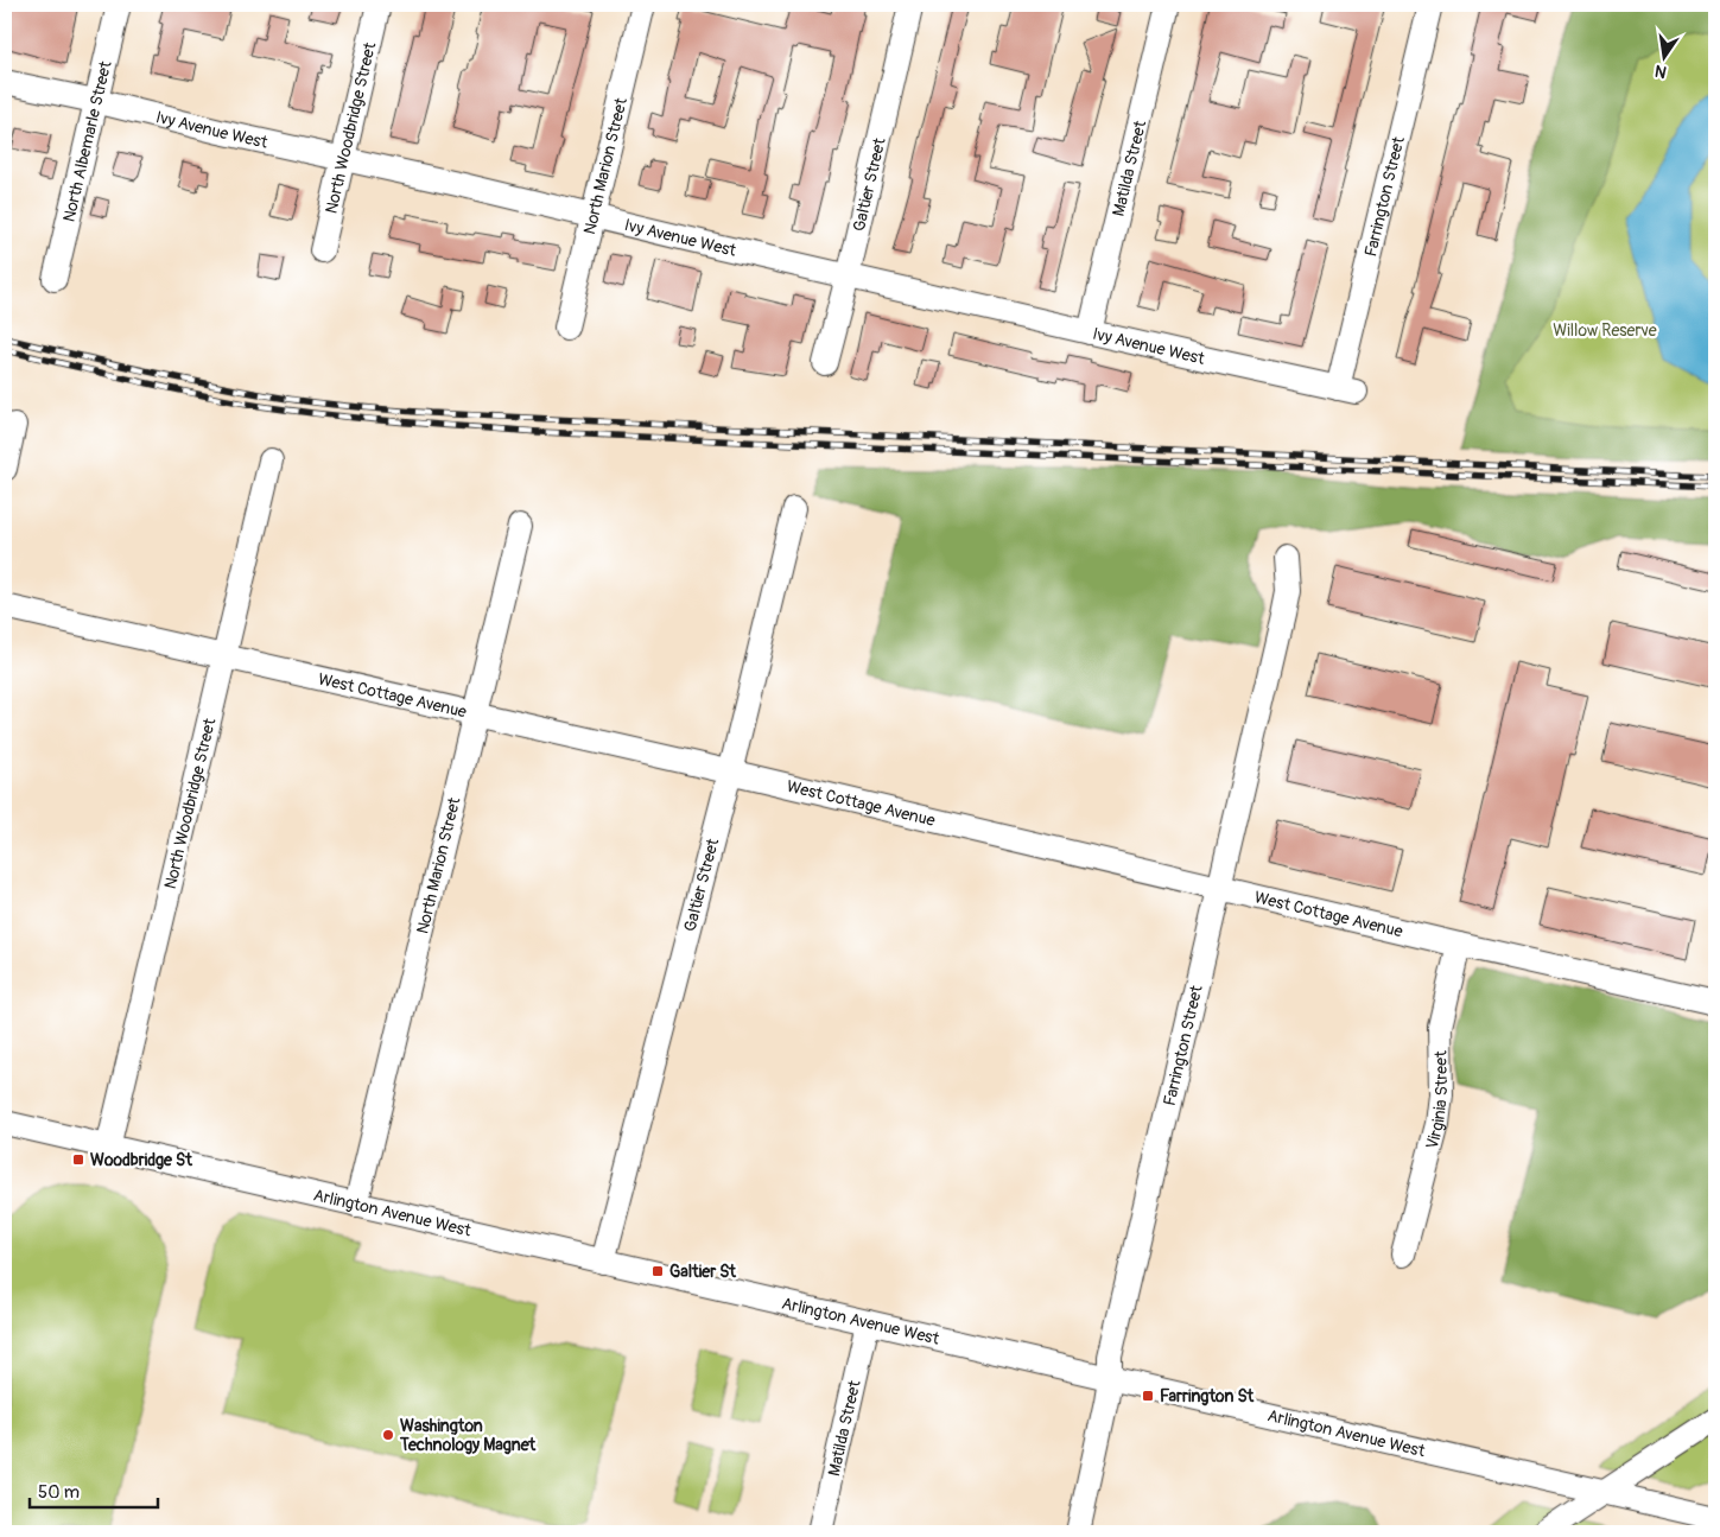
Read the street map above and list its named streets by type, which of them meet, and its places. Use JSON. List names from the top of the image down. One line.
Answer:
{"streets":{"street":["North Woodbridge Street","Ivy Avenue West","North Albemarle Street","North Marion Street","Matilda Street","Galtier Street","Farrington Street","West Cottage Avenue","Virginia Street","Arlington Avenue West"]},"crossings":[["North Woodbridge Street","Ivy Avenue West"],["North Woodbridge Street","West Cottage Avenue"],["North Woodbridge Street","Arlington Avenue West"],["Ivy Avenue West","North Albemarle Street"],["Ivy Avenue West","North Marion Street"],["Ivy Avenue West","Matilda Street"],["Ivy Avenue West","Galtier Street"],["Ivy Avenue West","Farrington Street"],["North Marion Street","West Cottage Avenue"],["North Marion Street","Arlington Avenue West"],["Matilda Street","Arlington Avenue West"],["Galtier Street","West Cottage Avenue"],["Galtier Street","Arlington Avenue West"],["Farrington Street","West Cottage Avenue"],["Farrington Street","Arlington Avenue West"],["West Cottage Avenue","Virginia Street"]],"parks":["Willow Reserve"],"places":{"transit":["Woodbridge St","Galtier St","Farrington St"],"other":["Washington Technology Magnet"]},"scale_bar":"50 m","north":"bottom"}
